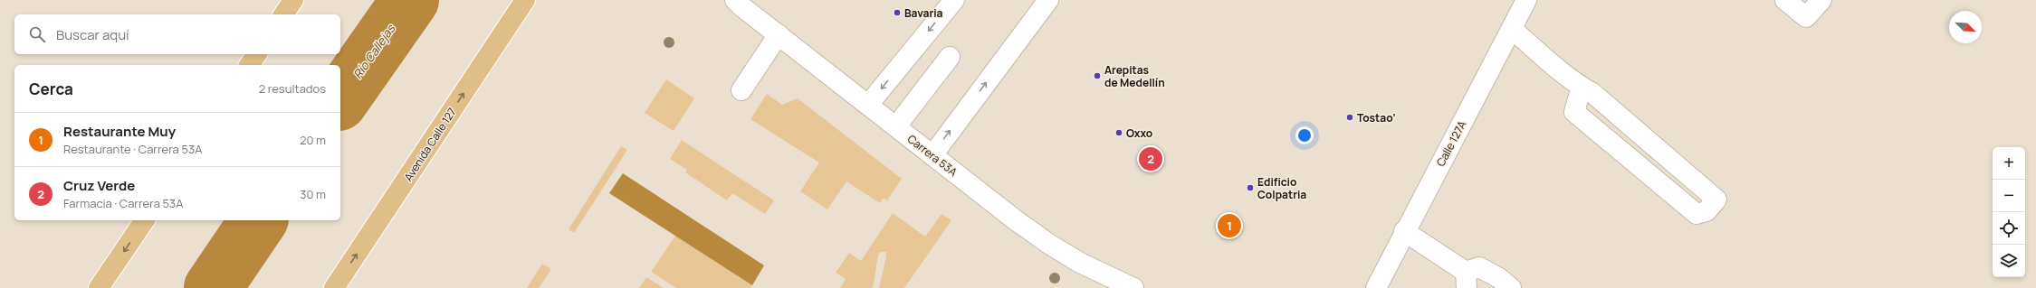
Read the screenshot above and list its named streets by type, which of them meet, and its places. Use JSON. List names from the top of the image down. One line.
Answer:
{"streets":{"main road":["Avenida Calle 127"],"street":["Calle 127A","Carrera 53A"]},"one_way":["Avenida Calle 127"],"water":["Río Callejas"],"places":["Bavaria","Arepitas de Medellín","Tostao’","Oxxo","Edificio Colpatria"],"north":"bottom right","page":{"search":"Buscar aquí","heading":["Cerca","2 resultados"],"list":[{"mark":"1","name":"Restaurante Muy","note":"Restaurante · Carrera 53A","value":"20 m"},{"mark":"2","name":"Cruz Verde","note":"Farmacia · Carrera 53A","value":"30 m"}],"pins":["2","1"],"map_buttons":["+","−"]}}
